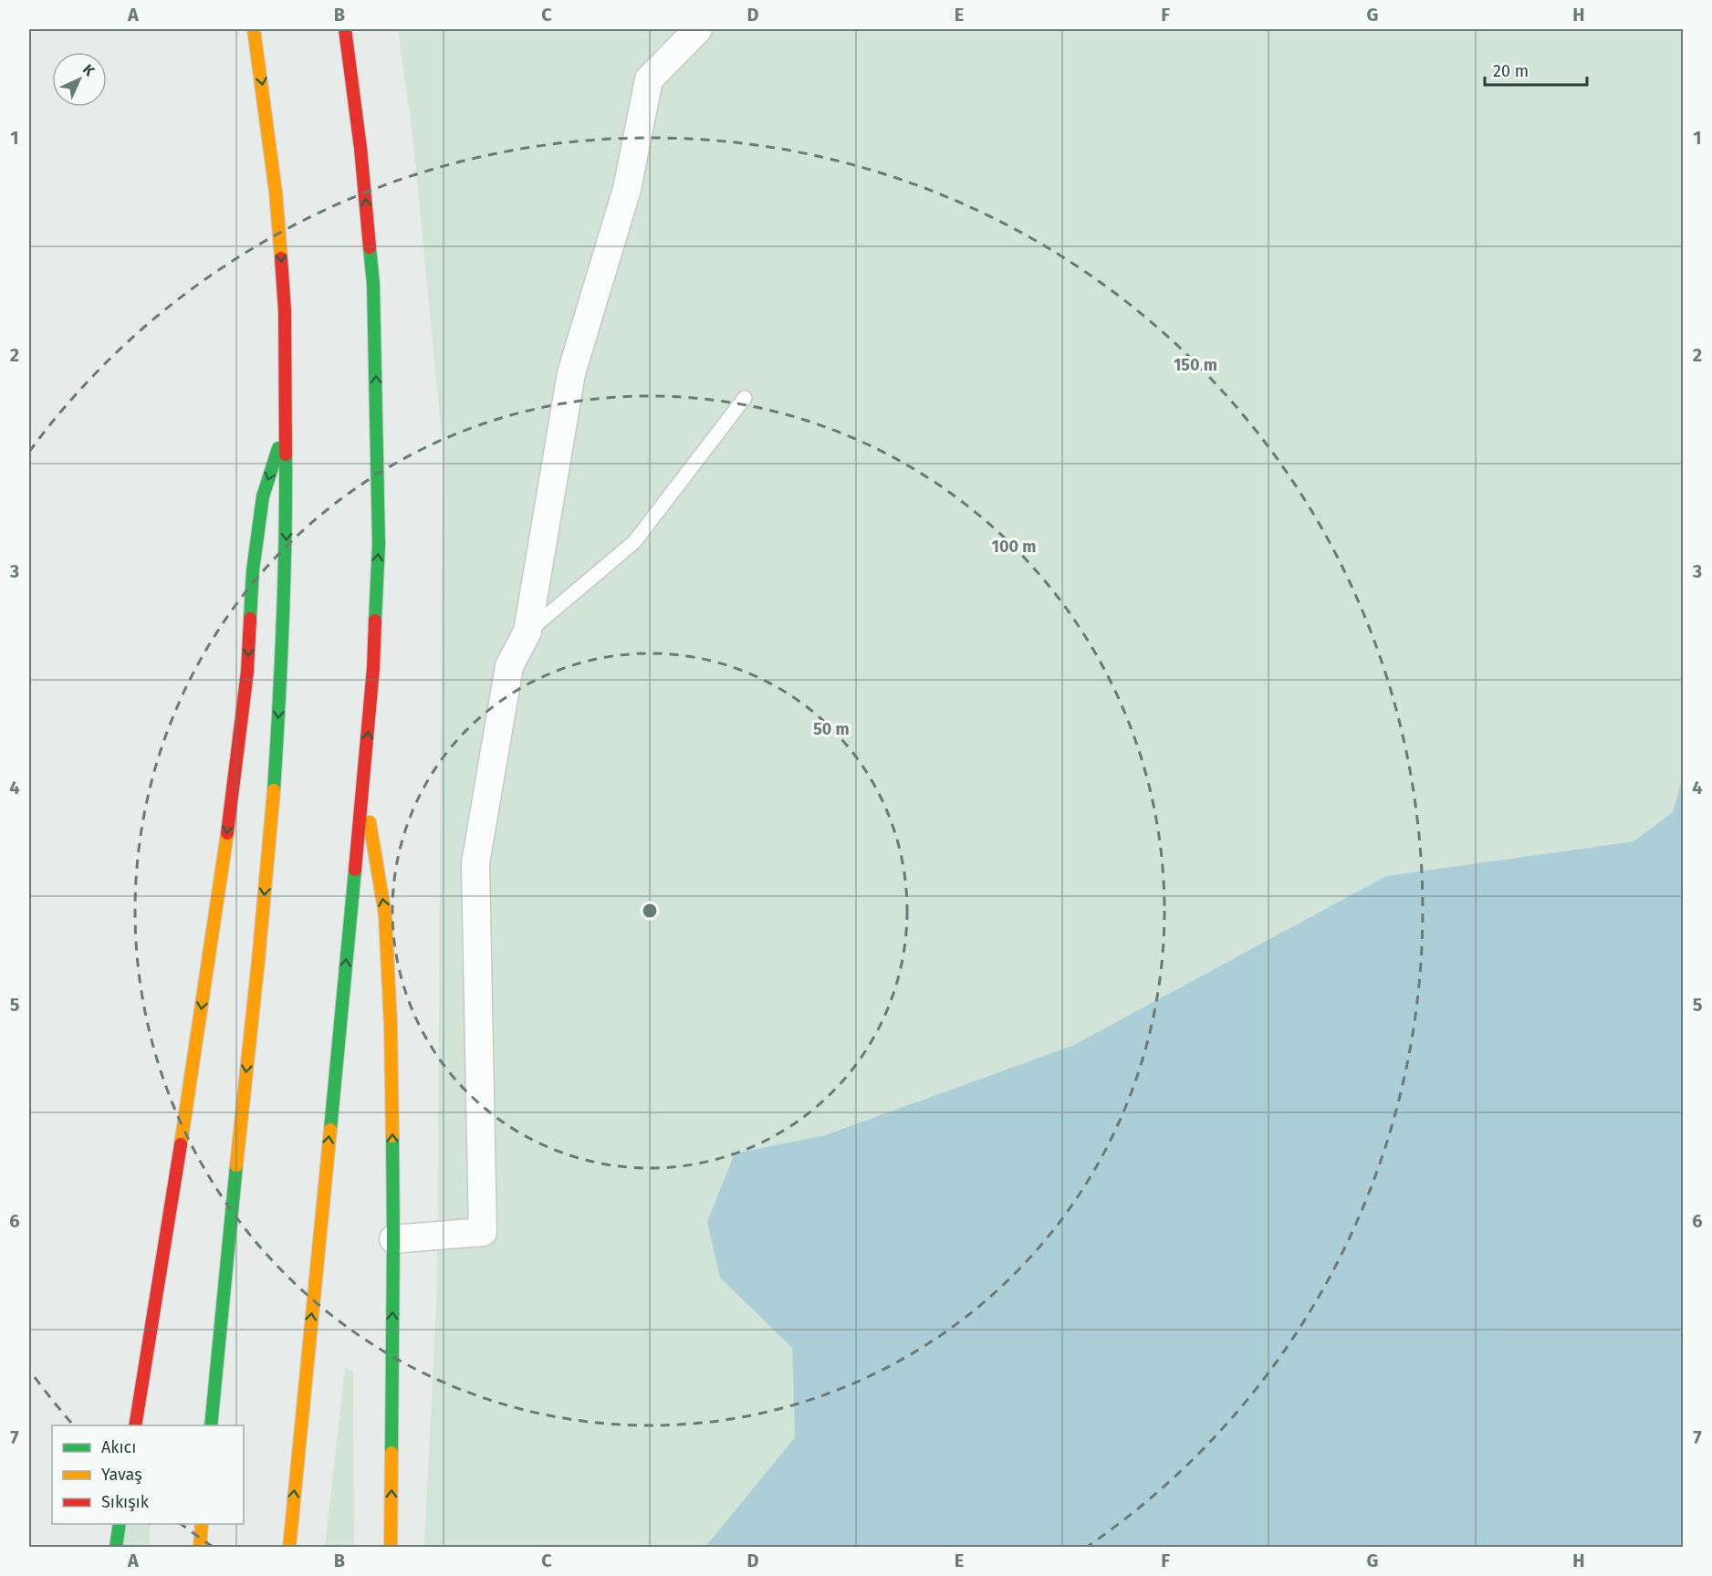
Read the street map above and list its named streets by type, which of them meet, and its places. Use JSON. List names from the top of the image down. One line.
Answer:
{"legend":["Akıcı","Yavaş","Sıkışık"],"scale_bar":"20 m","north":"top right","grid":{"columns":["A","B","C","D","E","F","G","H"],"rows":["1","2","3","4","5","6","7"]},"rings":["150 m","100 m","50 m"]}
